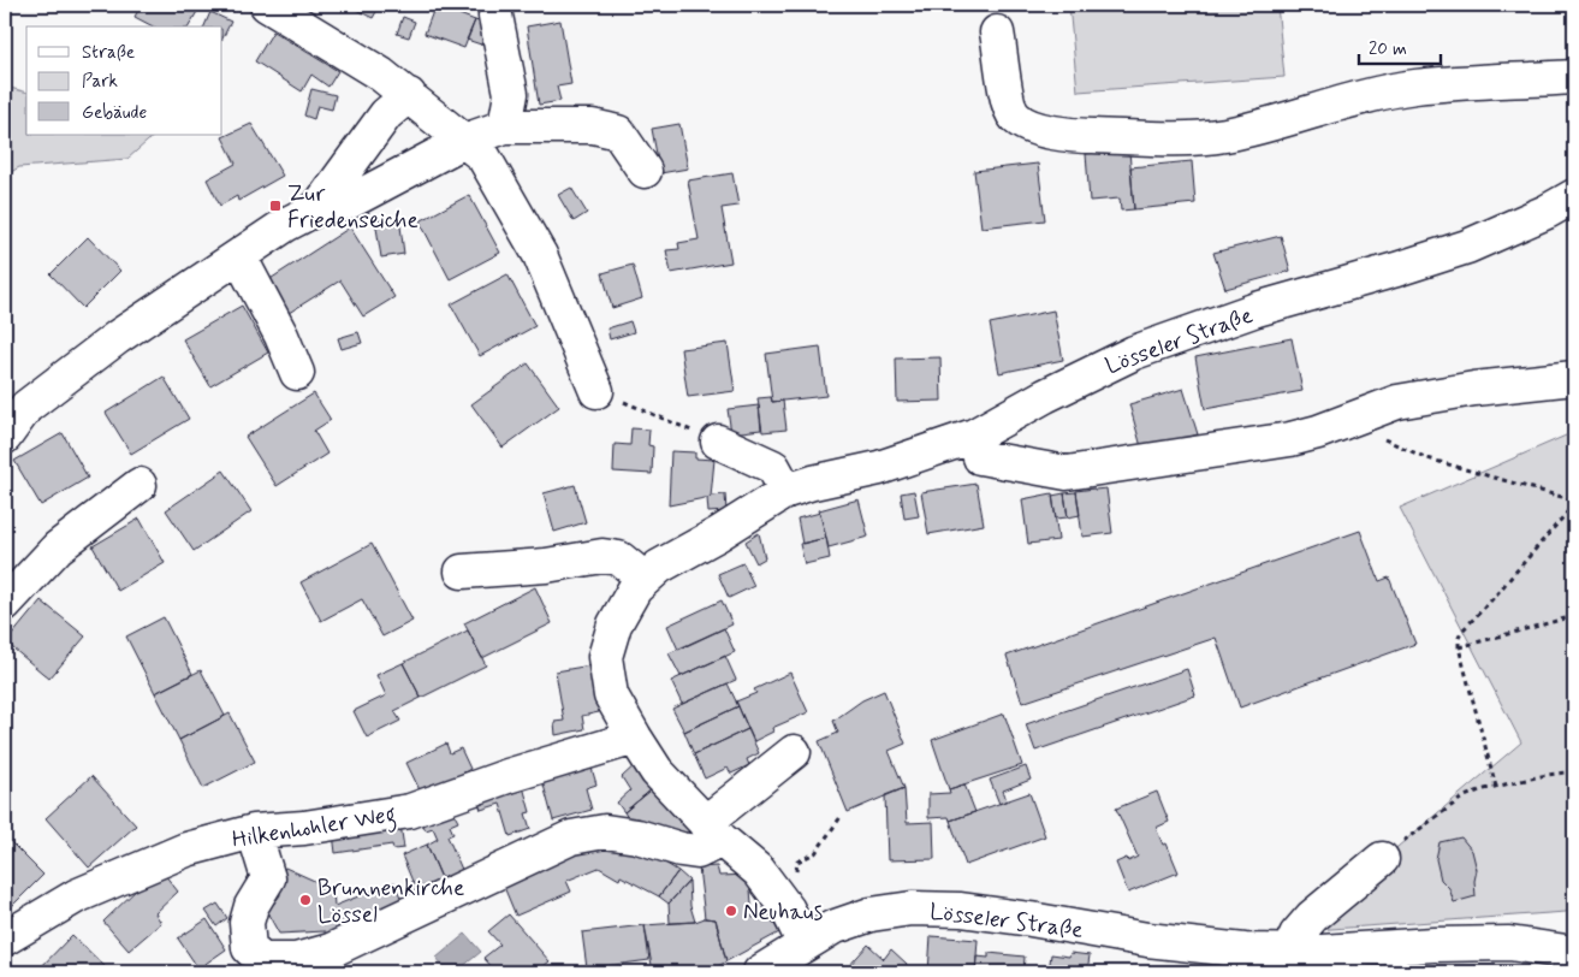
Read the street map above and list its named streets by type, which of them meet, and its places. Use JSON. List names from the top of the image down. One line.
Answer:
{"streets":{"street":["Lösseler Straße","Hilkenhohler Weg"]},"crossings":[["Lösseler Straße","Hilkenhohler Weg"]],"places":{"transit":["Zur Friedenseiche"],"other":["Brunnenkirche Lössel","Neuhaus"]},"legend":["Straße","Park","Gebäude"],"scale_bar":"20 m"}
